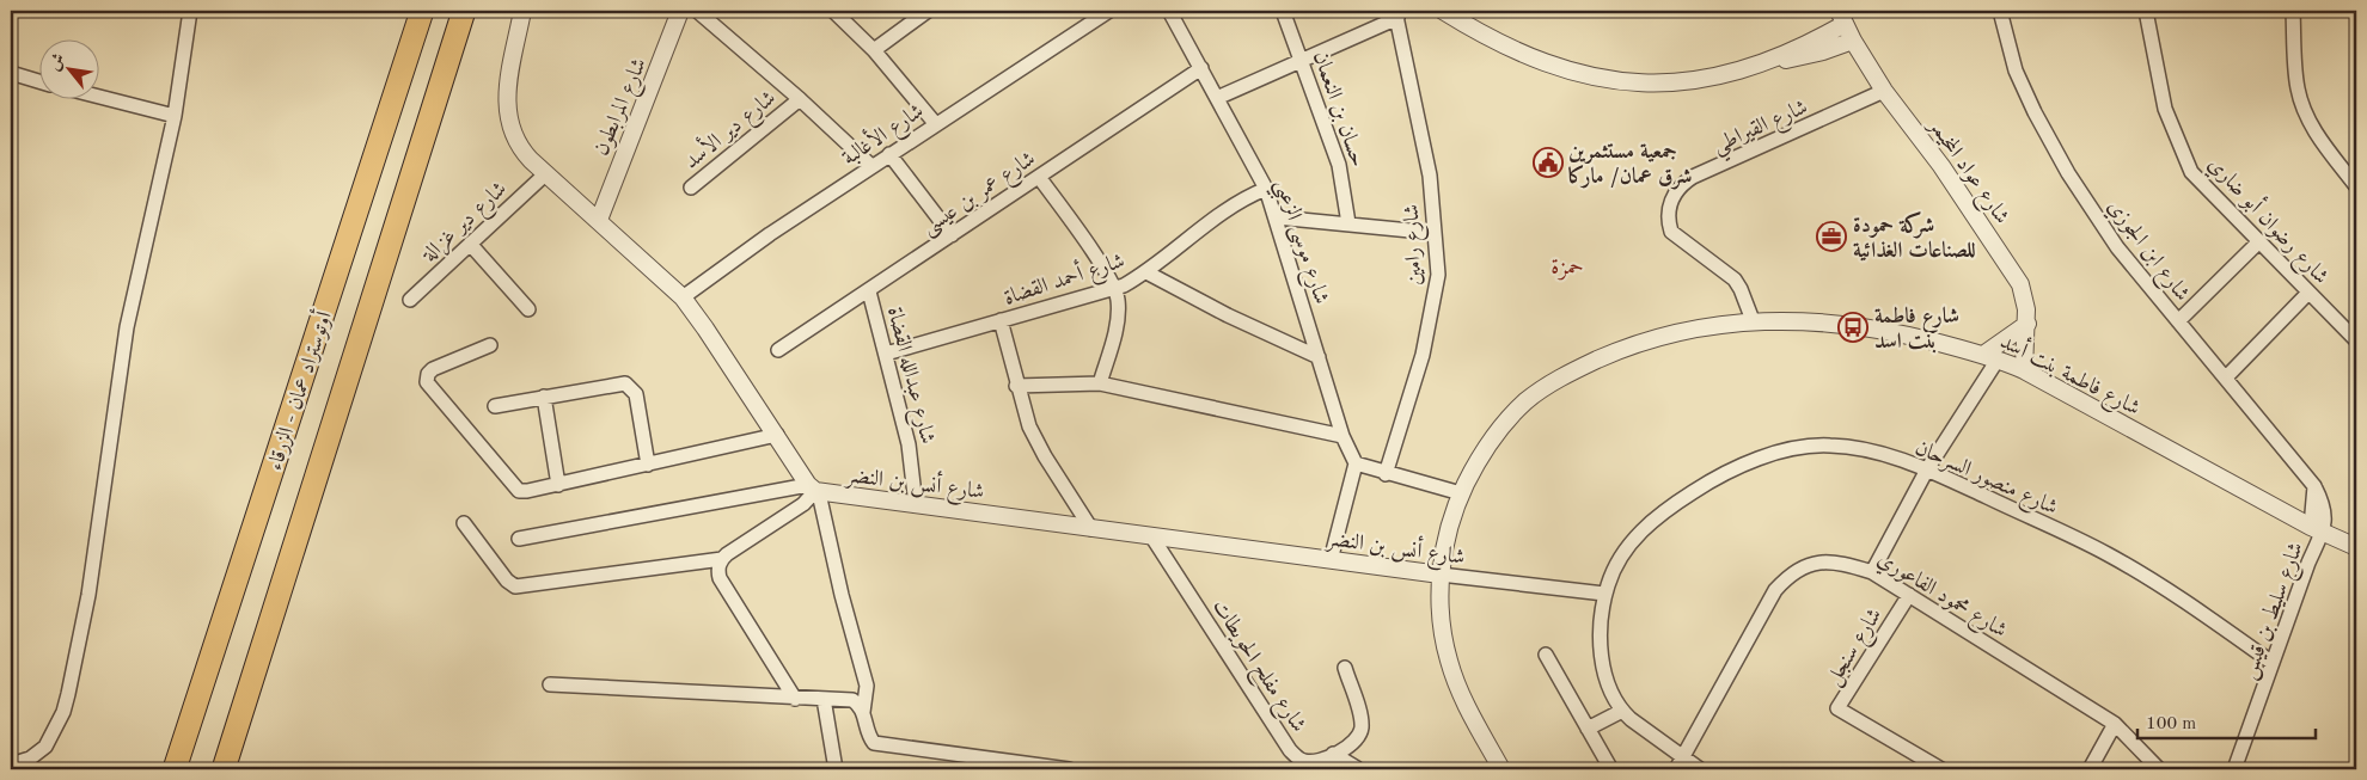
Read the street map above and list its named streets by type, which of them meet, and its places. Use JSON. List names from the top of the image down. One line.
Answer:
{"streets":{"highway":["أوتوستراد عمان - الزرقاء"],"street":["شارع المرابطون","حسان بن النعمان","شارع القيراطي","شارع دير الأسد","شارع الأغالبة","شارع عواد المخيمر","شارع عمر بن عيسى","شارع رضوان أبو ضاري","شارع دير غزالة","شارع موسى الزعبي","شارع رامين","شارع ابن الجوزي","شارع أحمد القضاة","شارع فاطمة بنت أسد","شارع عبدالله القضاة","شارع منصور السرحان","شارع أنس بن النضر","شارع محمود الفاعوري","شارع سليط بن قيس","شارع سنجل","شارع مفلح الحويطات"]},"crossings":[["شارع القيراطي","شارع عواد المخيمر"],["شارع القيراطي","شارع فاطمة بنت أسد"],["شارع عواد المخيمر","شارع فاطمة بنت أسد"],["شارع عمر بن عيسى","شارع موسى الزعبي"],["شارع عمر بن عيسى","شارع عبدالله القضاة"],["شارع موسى الزعبي","شارع أحمد القضاة"],["شارع ابن الجوزي","شارع فاطمة بنت أسد"],["شارع ابن الجوزي","شارع سليط بن قيس"],["شارع أحمد القضاة","شارع عبدالله القضاة"],["شارع فاطمة بنت أسد","شارع أنس بن النضر"],["شارع فاطمة بنت أسد","شارع سليط بن قيس"],["شارع عبدالله القضاة","شارع أنس بن النضر"],["شارع منصور السرحان","شارع أنس بن النضر"],["شارع منصور السرحان","شارع محمود الفاعوري"],["شارع منصور السرحان","شارع سليط بن قيس"],["شارع أنس بن النضر","شارع مفلح الحويطات"],["شارع محمود الفاعوري","شارع سنجل"]],"districts":["حمزة"],"places":{"public building":["جمعية مستثمرين شرق عمان/ ماركا"],"office":["شركة حمودة للصناعات الغذائية"],"bus stop":["شارع فاطمة بنت اسد"]},"scale_bar":"100 m","north":"top left"}
